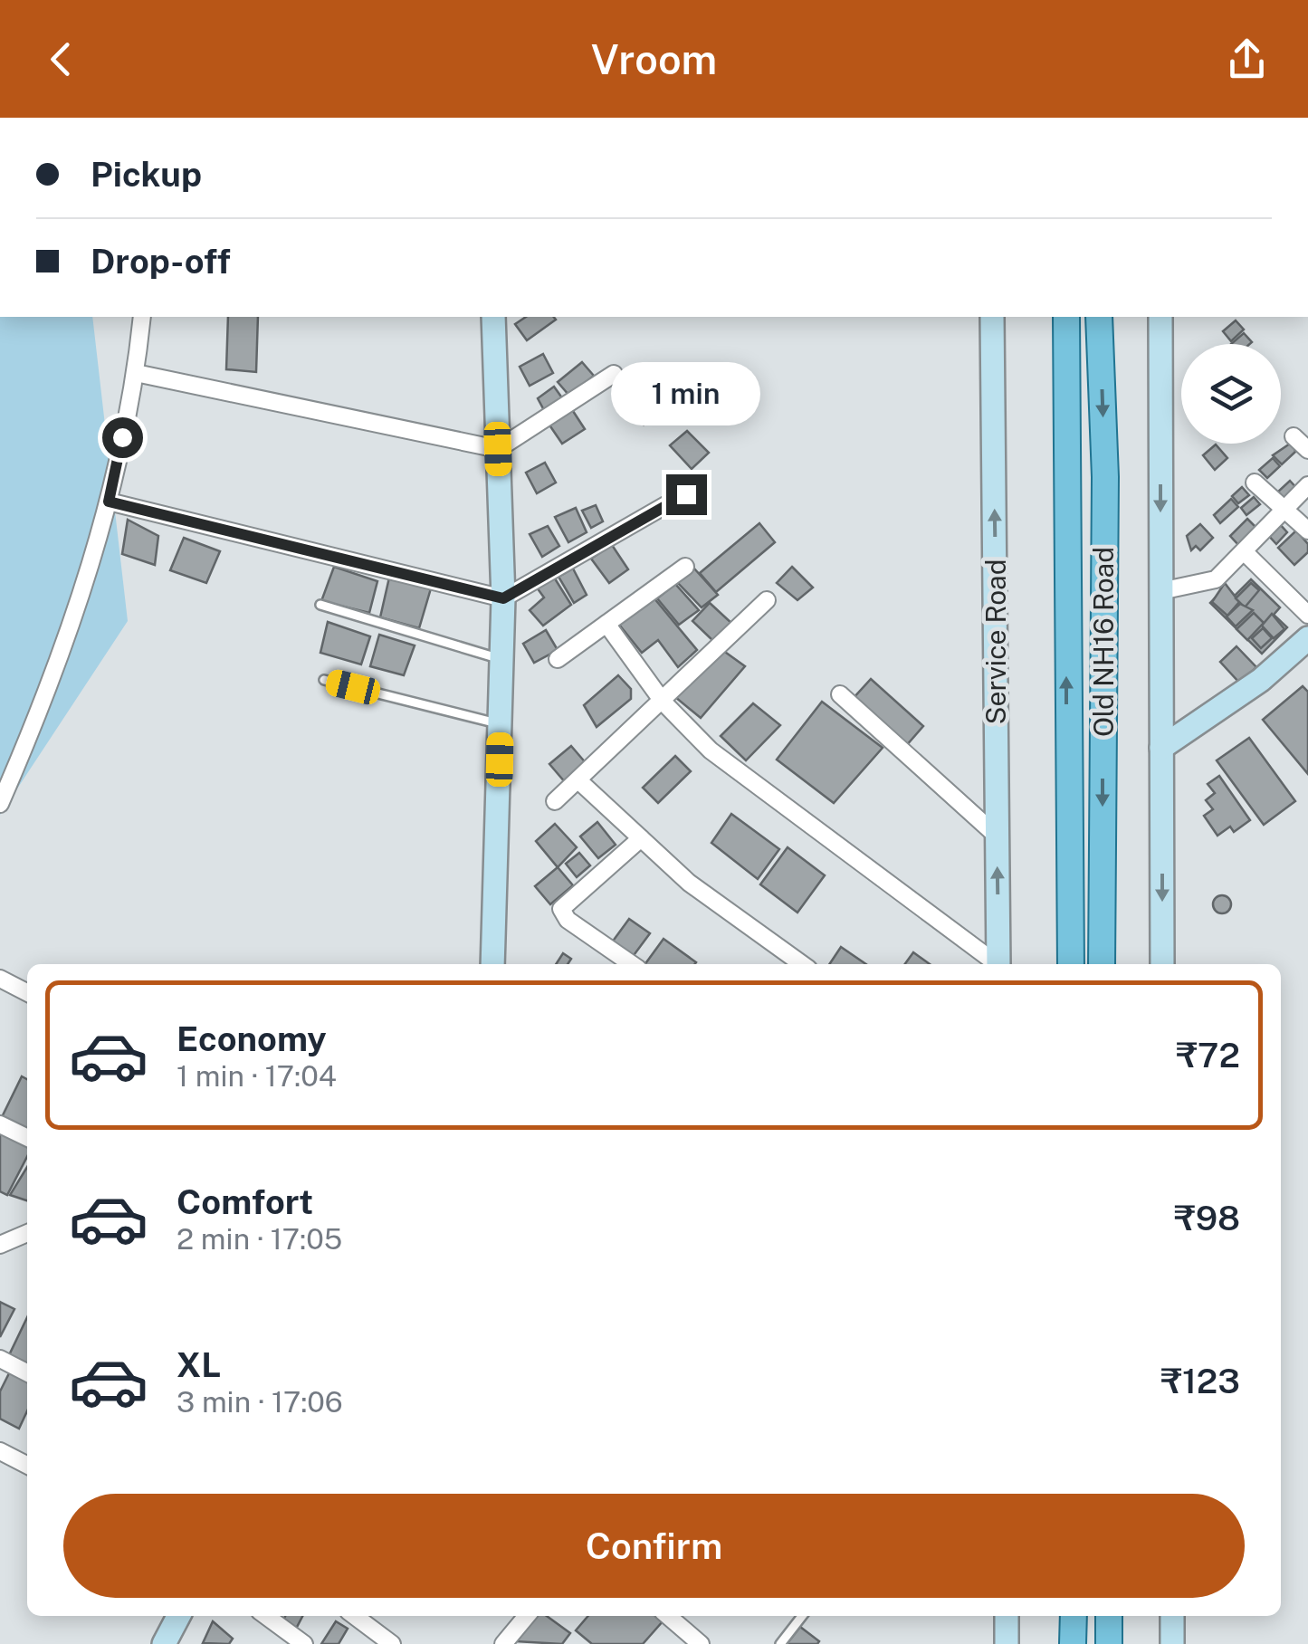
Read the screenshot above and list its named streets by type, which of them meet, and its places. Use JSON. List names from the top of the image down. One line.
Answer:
{"streets":{"main road":["Old NH16 Road"],"street":["Service Road"]},"page":{"header":"Vroom","banner":["Pickup","Drop-off"],"bubble":"1 min","list":[{"name":"Economy","note":"1 min · 17:04","value":"₹72"},{"name":"Comfort","note":"2 min · 17:05","value":"₹98"},{"name":"XL","note":"3 min · 17:06","value":"₹123"}],"buttons":"Confirm"}}
